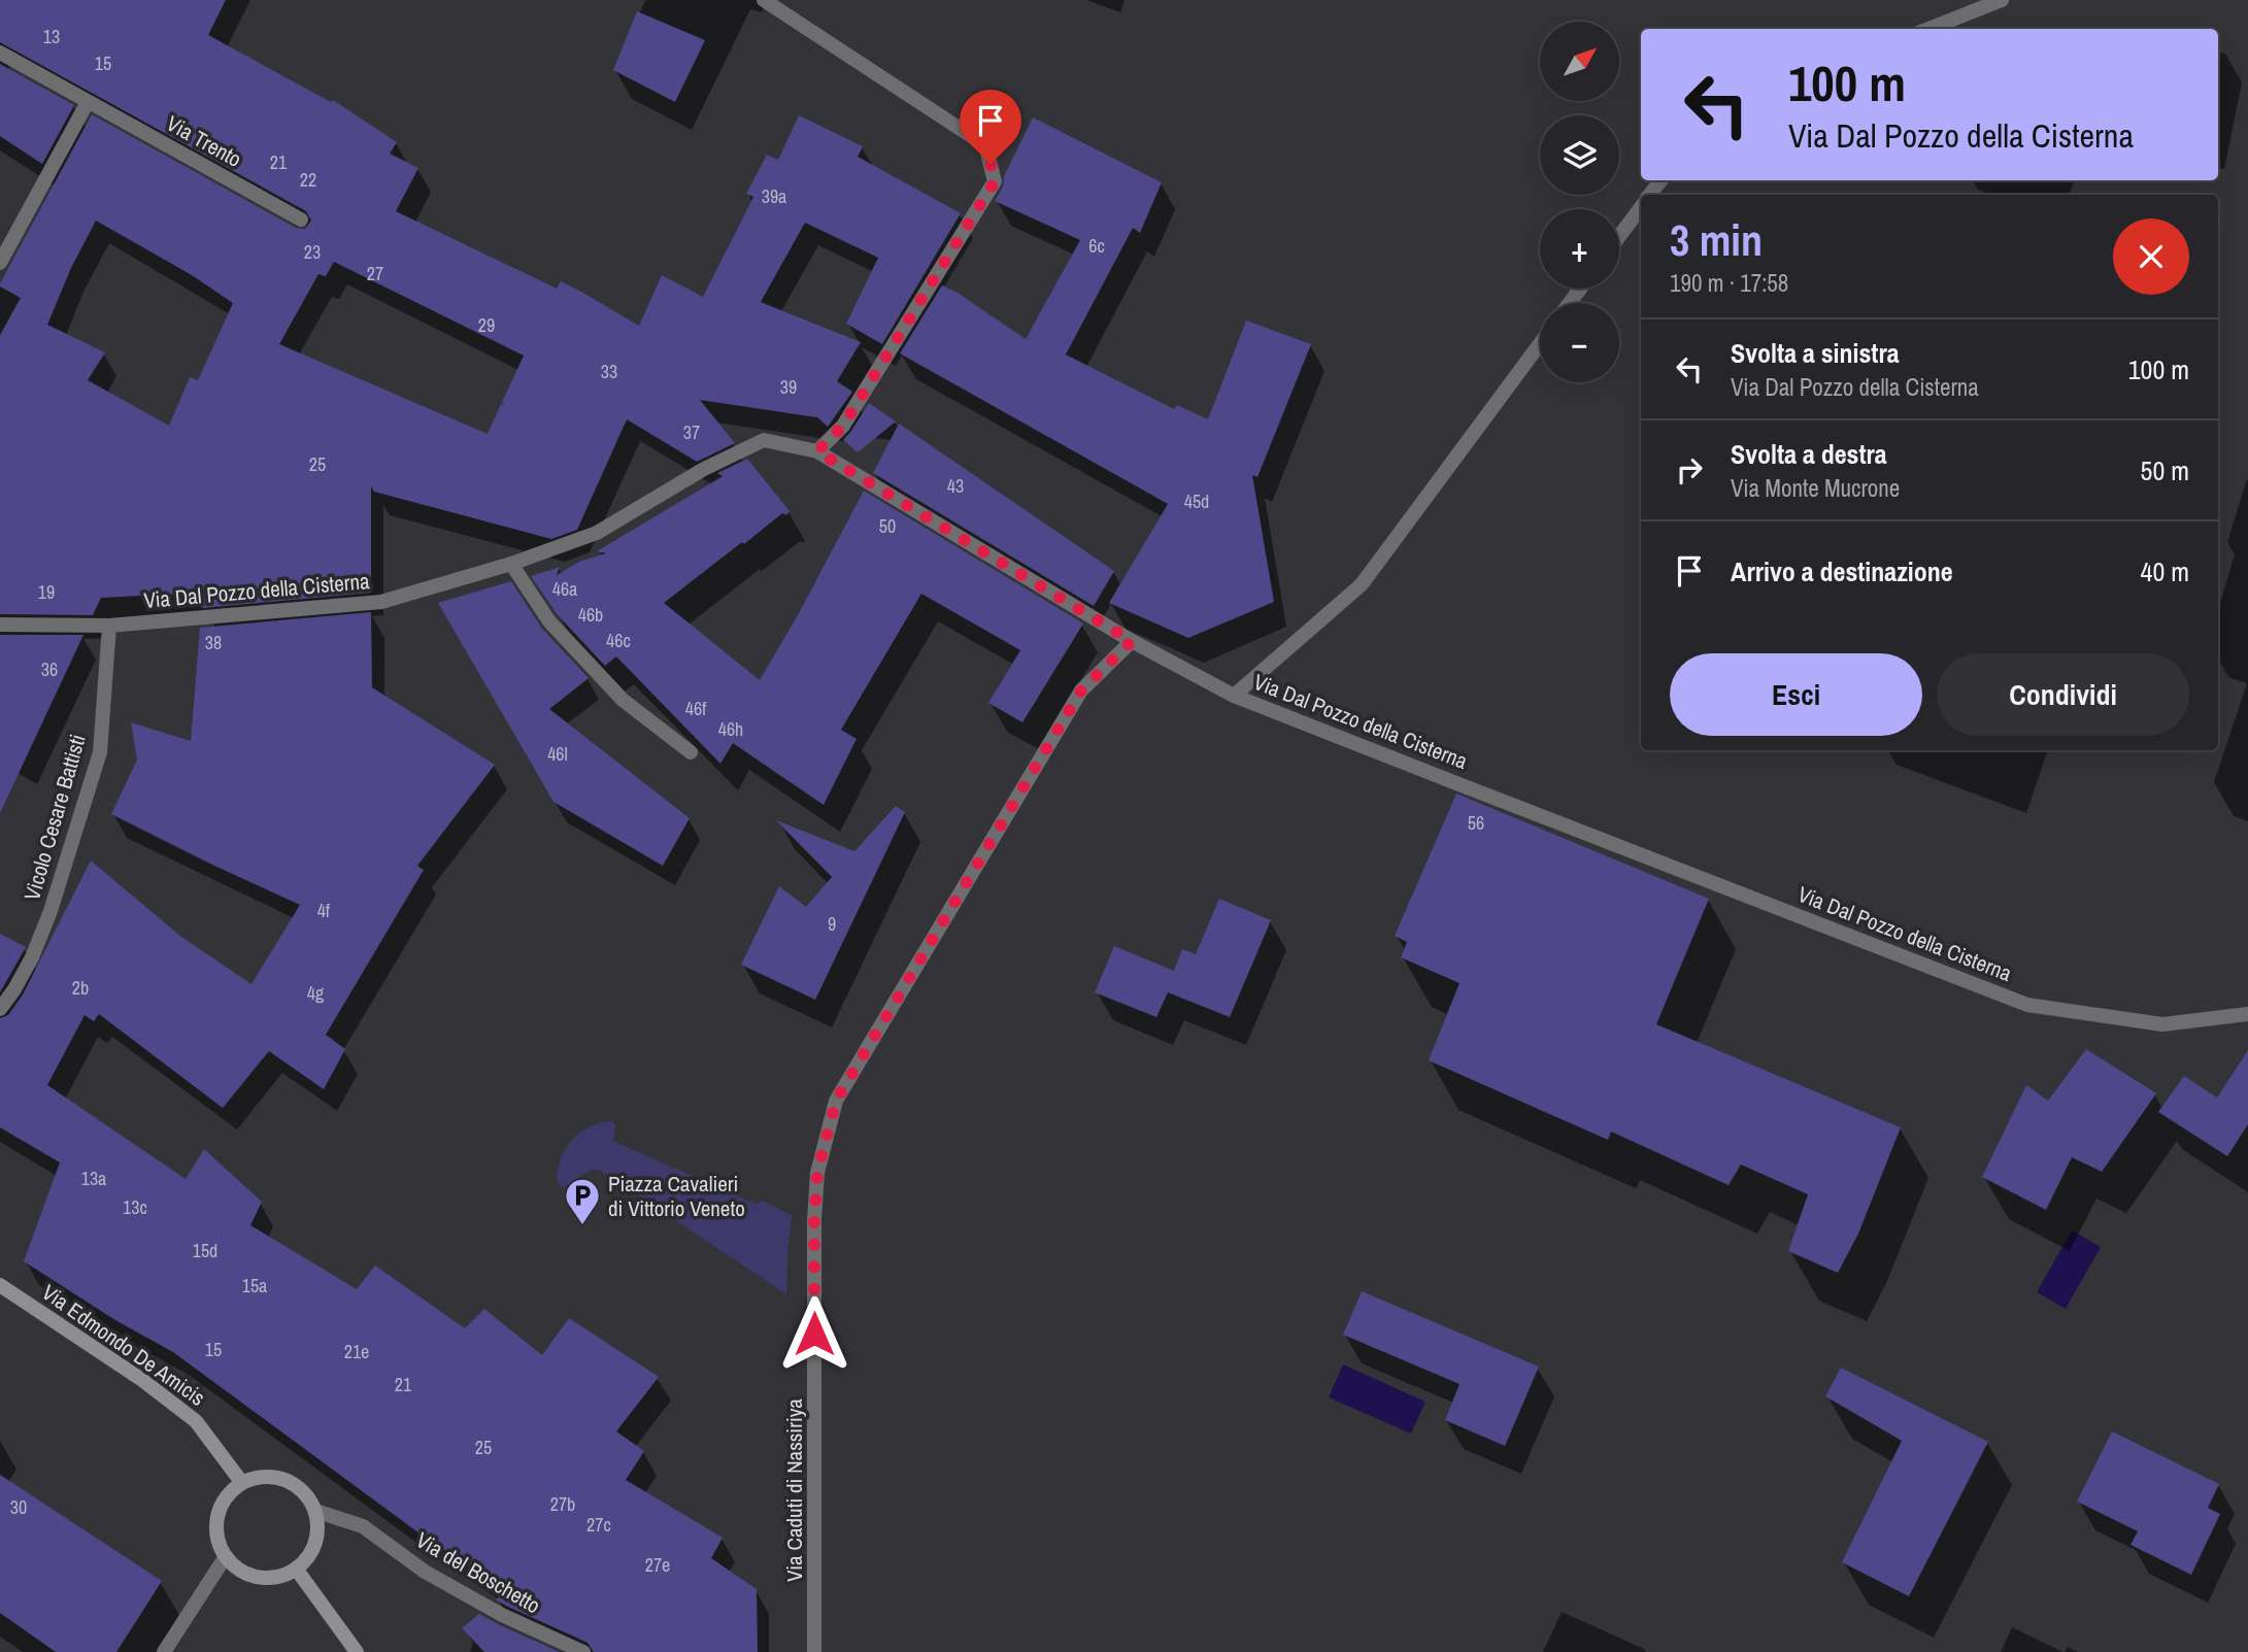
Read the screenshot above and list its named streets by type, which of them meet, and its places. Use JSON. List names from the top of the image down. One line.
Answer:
{"streets":{"street":["Via Trento","Via Dal Pozzo della Cisterna","Vicolo Cesare Battisti","Via Edmondo De Amicis","Via Caduti di Nassiriya","Via del Boschetto"]},"crossings":[["Via Dal Pozzo della Cisterna","Vicolo Cesare Battisti"],["Via Dal Pozzo della Cisterna","Via Caduti di Nassiriya"],["Via Edmondo De Amicis","Via del Boschetto"]],"places":{"parking":["Piazza Cavalieri di Vittorio Veneto"]},"house_numbers":["13","15","21","22","39a","6c","23","27","29","33","39","37","25","43","45d","50","46a","19","46b","46c","38","36","46f","46h","46l","56","4f","9","2b","4g","13a","13c","15d","15a","15","21e","21","25","27b","30","27c","27e"],"north":"top right","page":{"map_buttons":["+","−"],"turn":["100 m","Via Dal Pozzo della Cisterna"],"heading":["3 min","190 m · 17:58"],"list":[{"name":"Svolta a sinistra","note":"Via Dal Pozzo della Cisterna","value":"100 m"},{"name":"Svolta a destra","note":"Via Monte Mucrone","value":"50 m"},{"name":"Arrivo a destinazione","value":"40 m"}],"buttons":["Esci","Condividi"]}}
